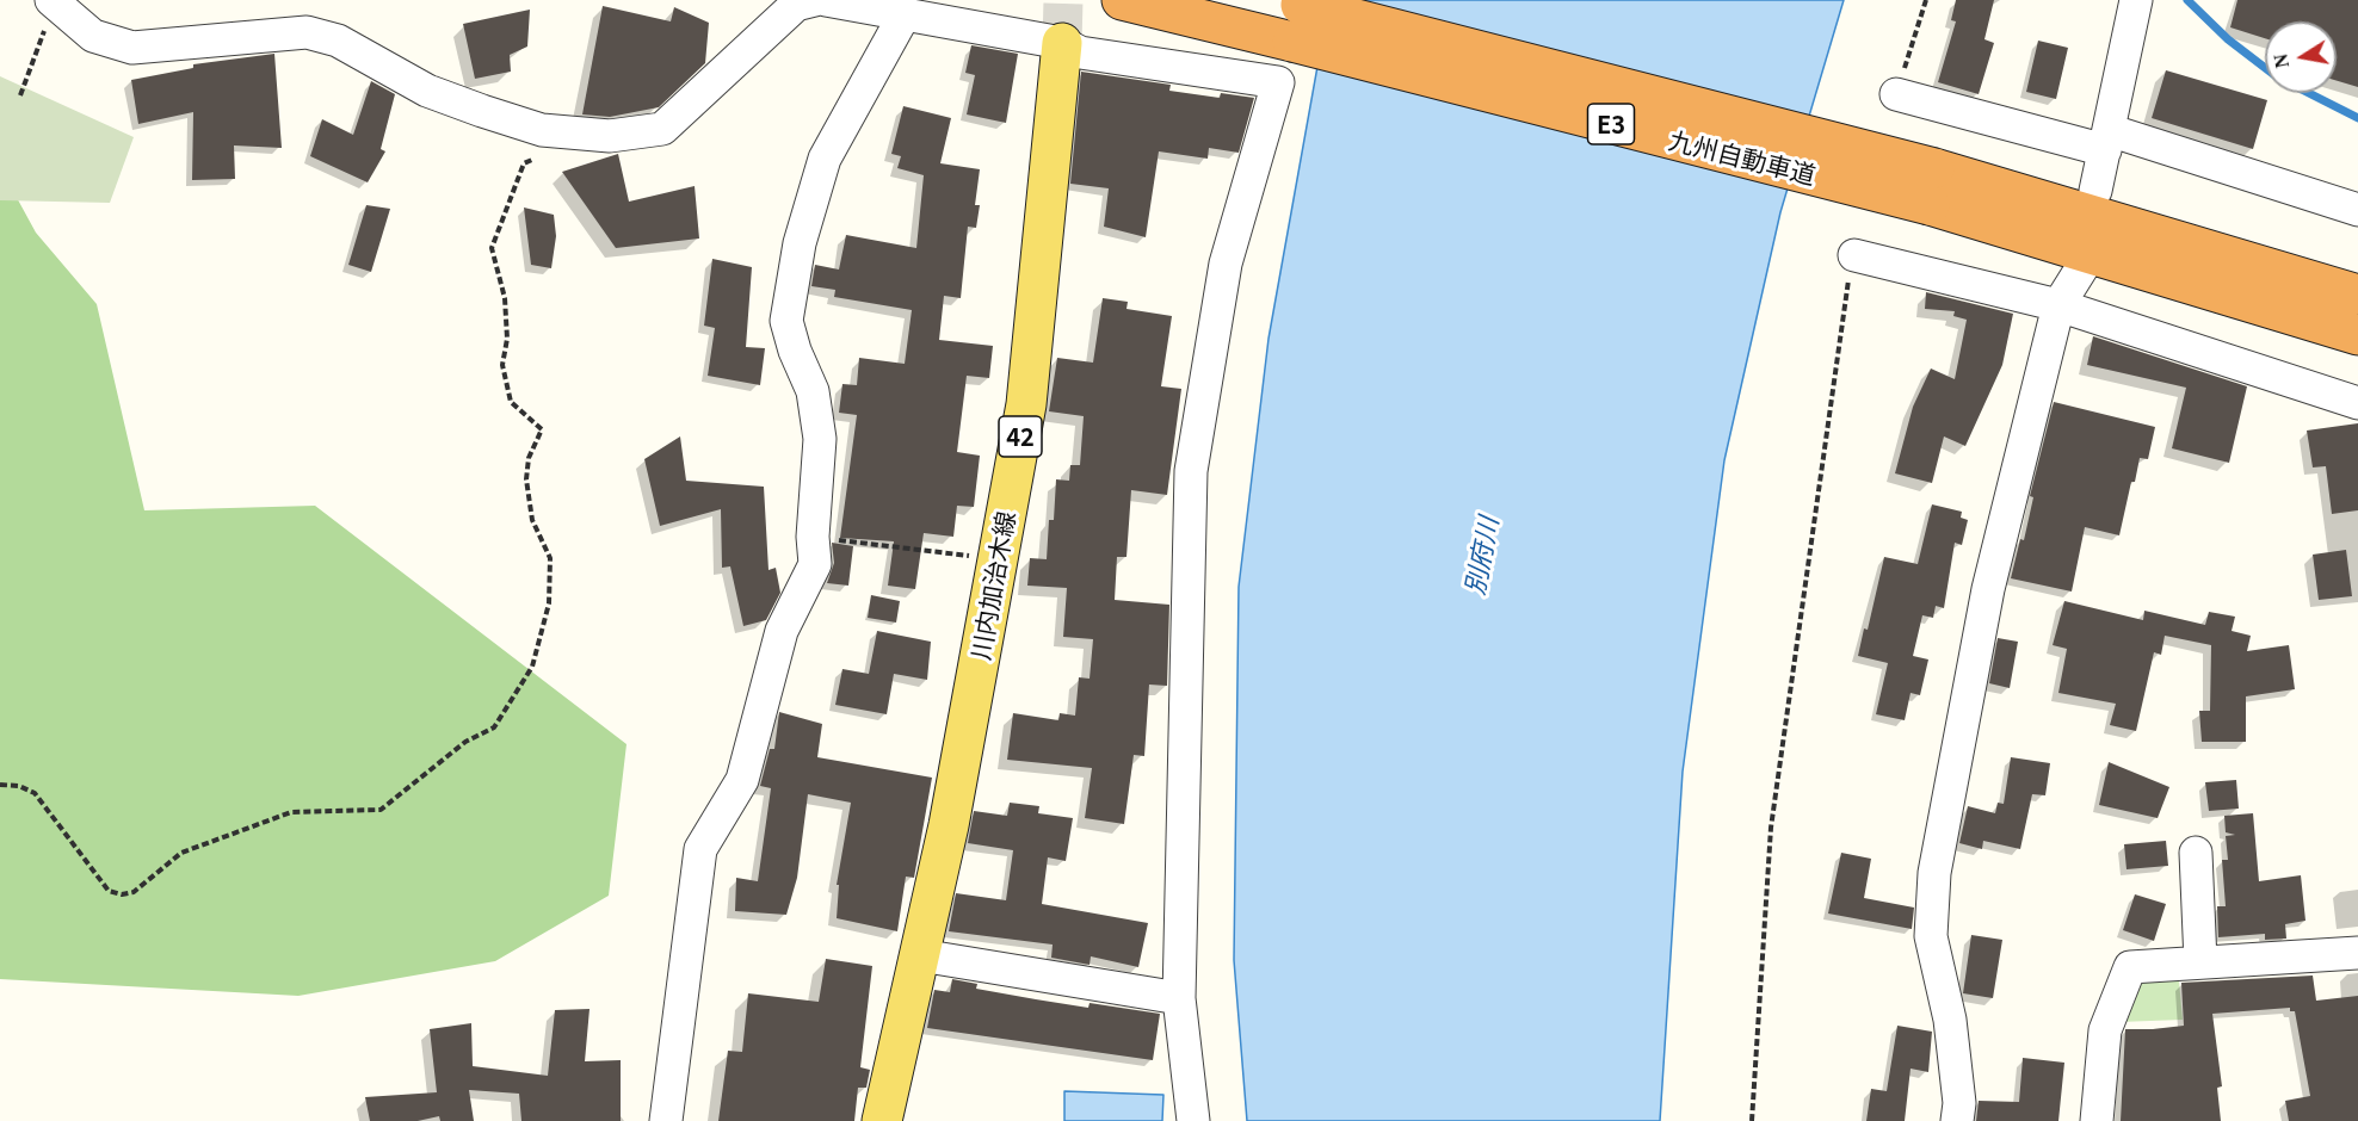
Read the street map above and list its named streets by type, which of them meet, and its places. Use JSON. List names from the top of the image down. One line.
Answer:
{"streets":{"highway":["E3","九州自動車道"],"main road":["42","川内加治木線"]},"water":["別府川"],"north":"left"}
